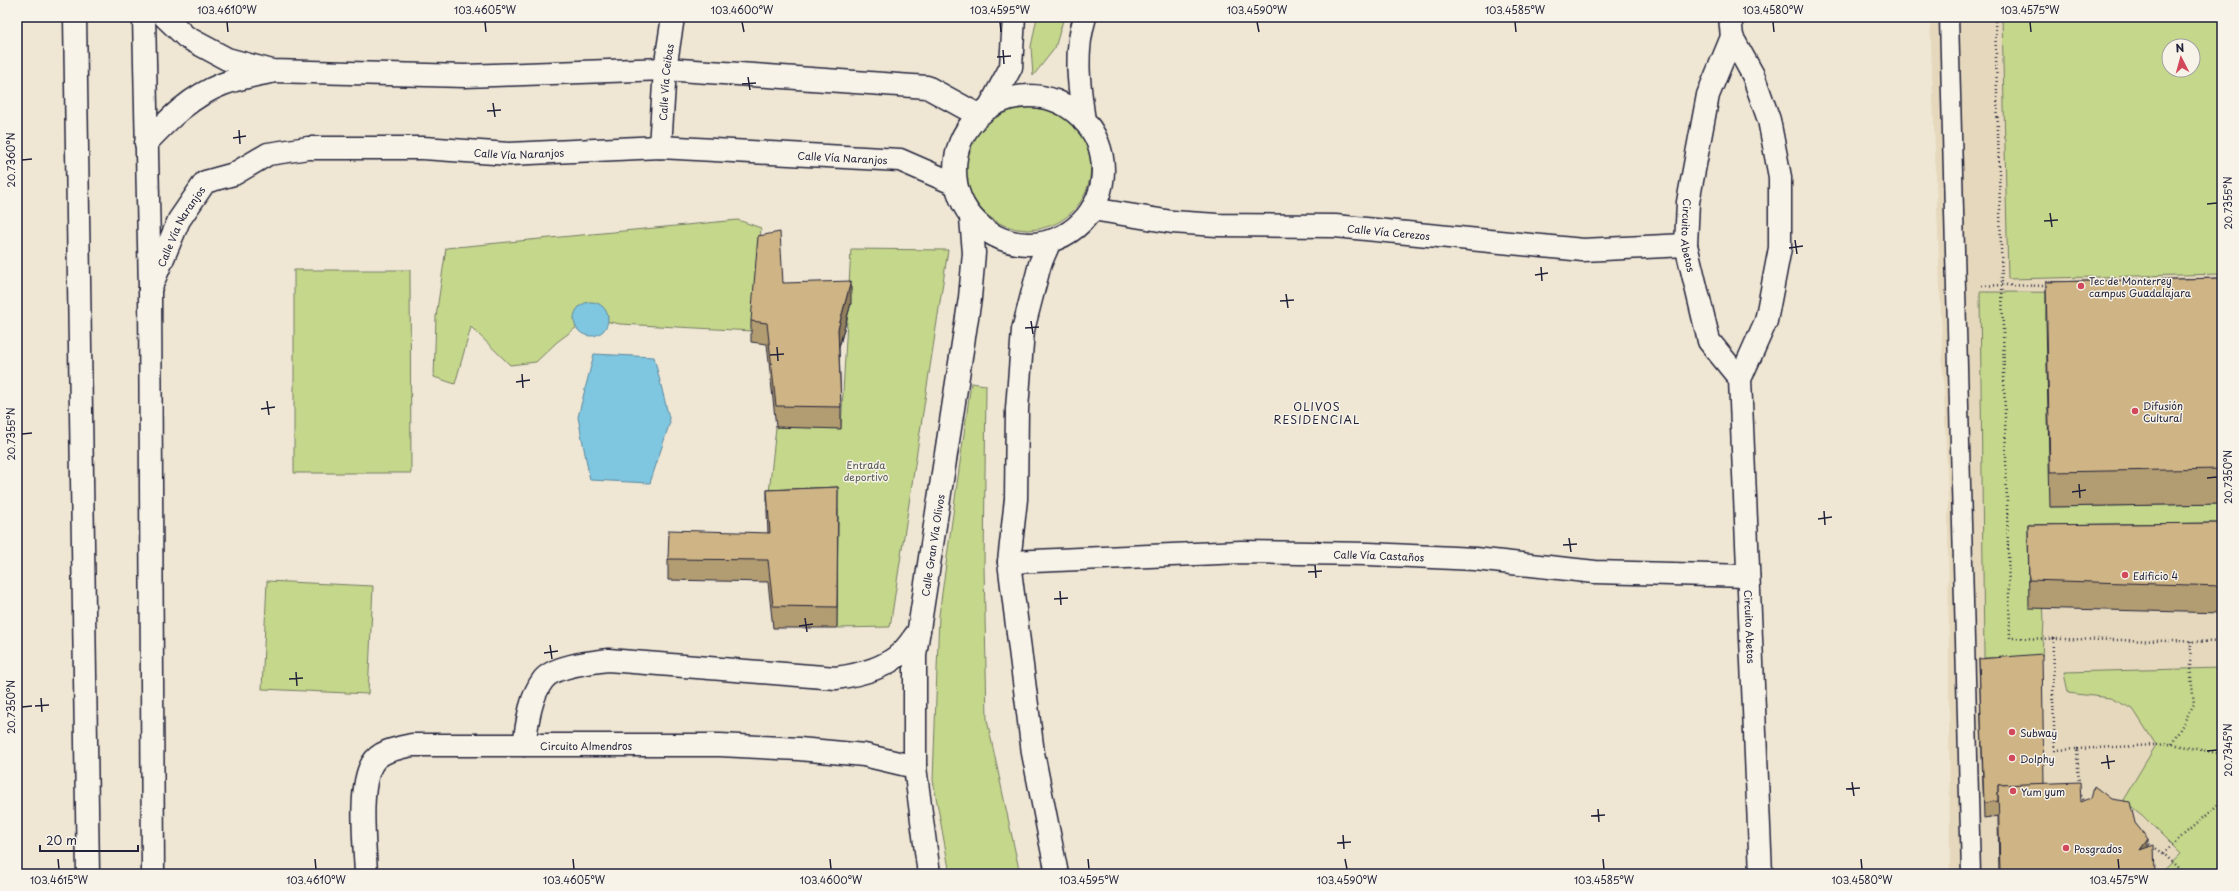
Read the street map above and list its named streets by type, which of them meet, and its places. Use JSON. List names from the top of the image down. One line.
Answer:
{"streets":{"street":["Calle Vía Ceibas","Calle Vía Naranjos","Calle Vía Cerezos","Circuito Abetos","Calle Gran Vía Olivos","Calle Vía Castaños","Circuito Almendros"]},"crossings":[["Calle Vía Ceibas","Calle Vía Naranjos"],["Calle Vía Cerezos","Circuito Abetos"],["Circuito Abetos","Calle Vía Castaños"],["Calle Gran Vía Olivos","Circuito Almendros"]],"districts":["OLIVOS RESIDENCIAL"],"parks":["Entrada deportivo"],"places":["Tec de Monterrey campus Guadalajara","Difusión Cultural","Edificio 4","Subway","Dolphy","Yum yum","Posgrados"],"scale_bar":"20 m","north":"top","coordinates":["103.4610°W","103.4605°W","103.4600°W","103.4595°W","103.4590°W","103.4585°W","103.4580°W","103.4575°W","20.7360°N","20.7355°N","20.7350°N","20.7345°N","103.4615°W"]}
